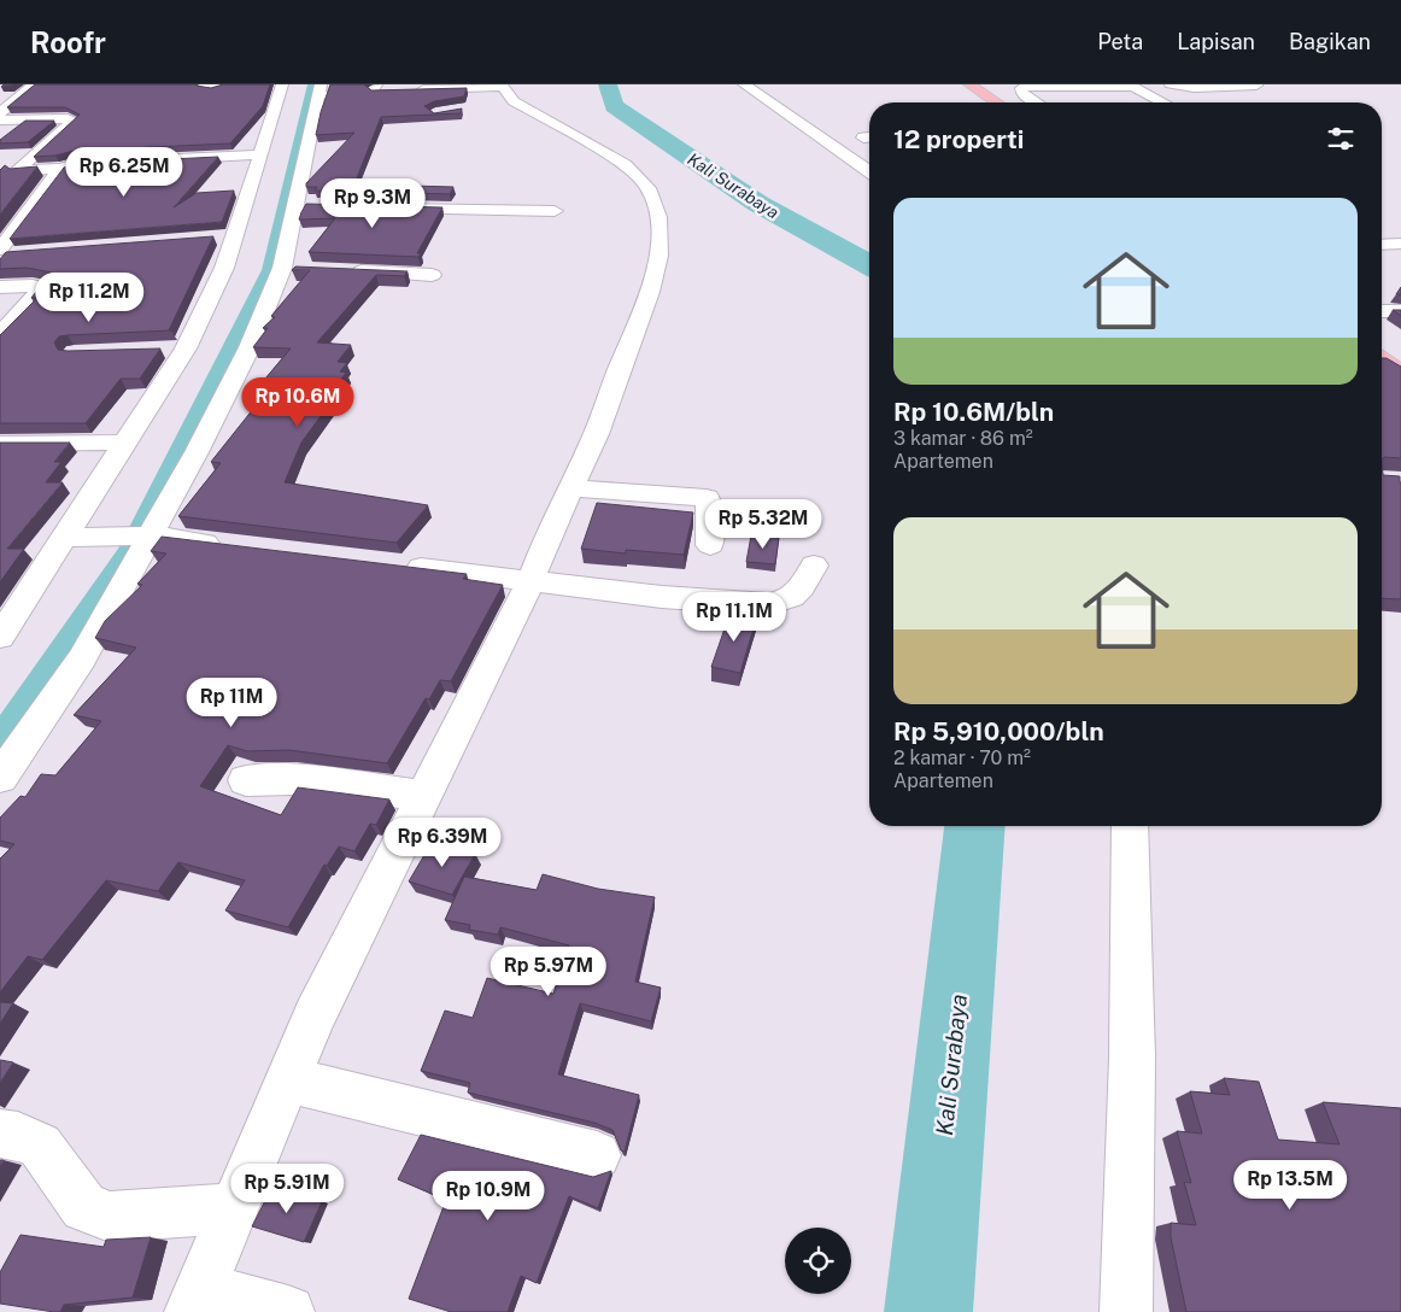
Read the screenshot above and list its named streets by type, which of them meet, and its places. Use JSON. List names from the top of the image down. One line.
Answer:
{"water":["Kali Surabaya"],"page":{"header":"Roofr","nav":["Peta","Lapisan","Bagikan"],"heading":"12 properti","price":["Rp 6.25M","Rp 9.3M","Rp 11.2M","Rp 10.6M","Rp 5.32M","Rp 11.1M","Rp 11M","Rp 6.39M","Rp 5.97M","Rp 13.5M","Rp 5.91M","Rp 10.9M"],"list":[{"name":"Rp 10.6M/bln","note":"3 kamar · 86 m² · Apartemen"},{"name":"Rp 5,910,000/bln","note":"2 kamar · 70 m² · Apartemen"}]}}
